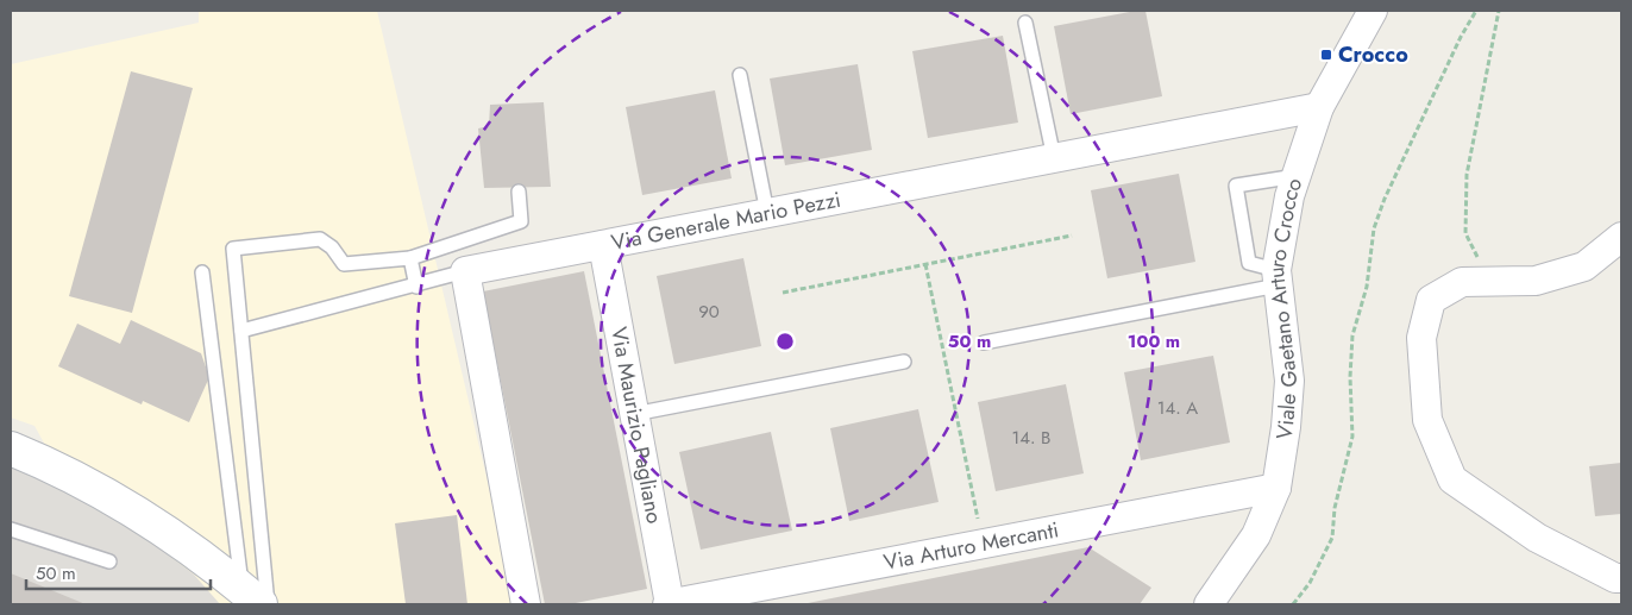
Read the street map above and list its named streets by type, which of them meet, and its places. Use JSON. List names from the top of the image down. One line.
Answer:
{"streets":{"street":["Via Generale Mario Pezzi","Viale Gaetano Arturo Crocco","Via Maurizio Pagliano","Via Arturo Mercanti"]},"crossings":[["Via Generale Mario Pezzi","Viale Gaetano Arturo Crocco"],["Via Generale Mario Pezzi","Via Maurizio Pagliano"],["Viale Gaetano Arturo Crocco","Via Arturo Mercanti"],["Via Maurizio Pagliano","Via Arturo Mercanti"]],"places":{"transit":["Crocco"]},"house_numbers":["90","14. A","14. B"],"scale_bar":"50 m","rings":["50 m","100 m"]}
